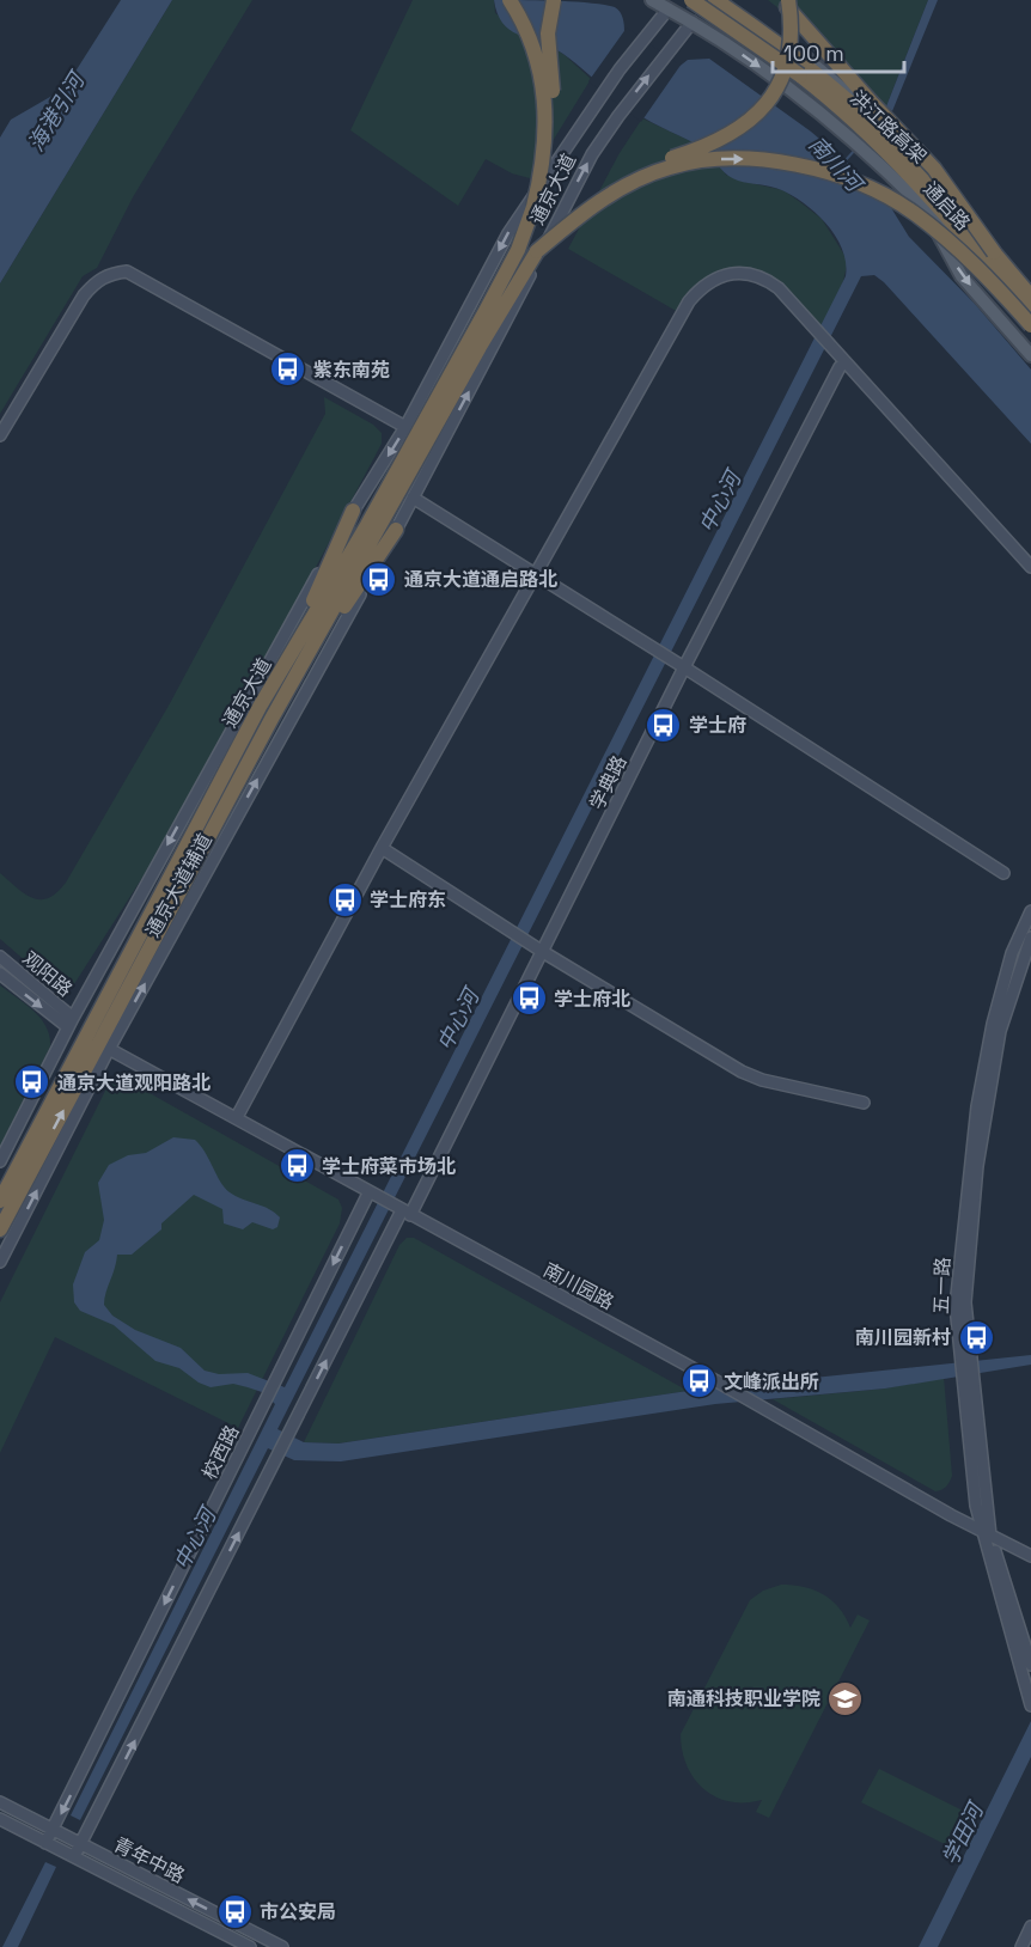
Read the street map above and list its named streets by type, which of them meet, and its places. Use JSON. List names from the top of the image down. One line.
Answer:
{"streets":{"highway":["洪江路高架","通京大道"],"main road":["通启路"],"street":["学典路","通京大道辅道","观阳路","南川园路","五一路","校西路","青年中路"]},"crossings":[["洪江路高架","通京大道"],["通京大道","通启路"],["通京大道","通京大道辅道"],["学典路","南川园路"],["通京大道辅道","观阳路"],["通京大道辅道","南川园路"],["南川园路","五一路"],["南川园路","校西路"],["校西路","青年中路"]],"water":["海港引河","南川河","中心河","学田河"],"places":{"bus stop":["紫东南苑","通京大道通启路北","学士府","学士府东","学士府北","通京大道观阳路北","学士府菜市场北","南川园新村","文峰派出所","市公安局"],"school or university":["南通科技职业学院"]},"scale_bar":"100 m"}
